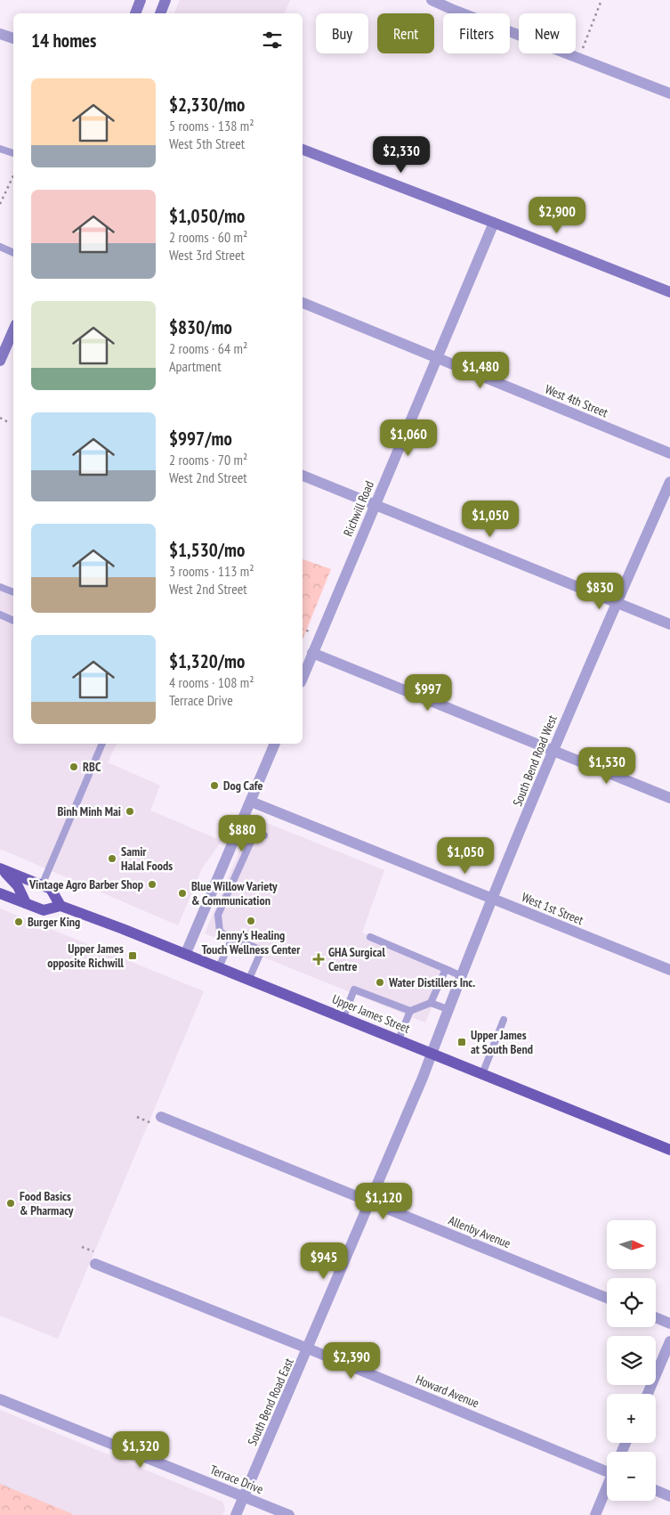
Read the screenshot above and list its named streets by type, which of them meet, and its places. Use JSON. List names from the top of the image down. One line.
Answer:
{"streets":{"main road":["Upper James Street"],"street":["West 4th Street","Richwill Road","South Bend Road West","West 1st Street","Allenby Avenue","Howard Avenue","South Bend Road East","Terrace Drive"]},"crossings":[["West 4th Street","Richwill Road"],["South Bend Road West","West 1st Street"],["South Bend Road West","Upper James Street"],["South Bend Road West","South Bend Road East"],["Upper James Street","South Bend Road East"],["Allenby Avenue","South Bend Road East"],["Howard Avenue","South Bend Road East"],["South Bend Road East","Terrace Drive"]],"places":{"other":["RBC","Dog Cafe","Binh Minh Mai","Samir Halal Foods","Vintage Agro Barber Shop","Blue Willow Variety & Communication","Jenny's Healing Touch Wellness Center","Burger King","Water Distillers Inc.","Food Basics & Pharmacy"],"transit":["Upper James opposite Richwill","Upper James at South Bend"],"health":["GHA Surgical Centre"]},"north":"right","page":{"chip":["Buy","Rent","Filters","New"],"heading":"14 homes","list":[{"name":"$2,330/mo","note":"5 rooms · 138 m² · West 5th Street"},{"name":"$1,050/mo","note":"2 rooms · 60 m² · West 3rd Street"},{"name":"$830/mo","note":"2 rooms · 64 m² · Apartment"},{"name":"$997/mo","note":"2 rooms · 70 m² · West 2nd Street"},{"name":"$1,530/mo","note":"3 rooms · 113 m² · West 2nd Street"},{"name":"$1,320/mo","note":"4 rooms · 108 m² · Terrace Drive"}],"price":["$2,330","$2,900","$1,480","$1,060","$1,050","$830","$997","$1,530","$880","$1,050","$1,120","$945","$2,390","$1,320"],"map_buttons":["+","−"]}}
